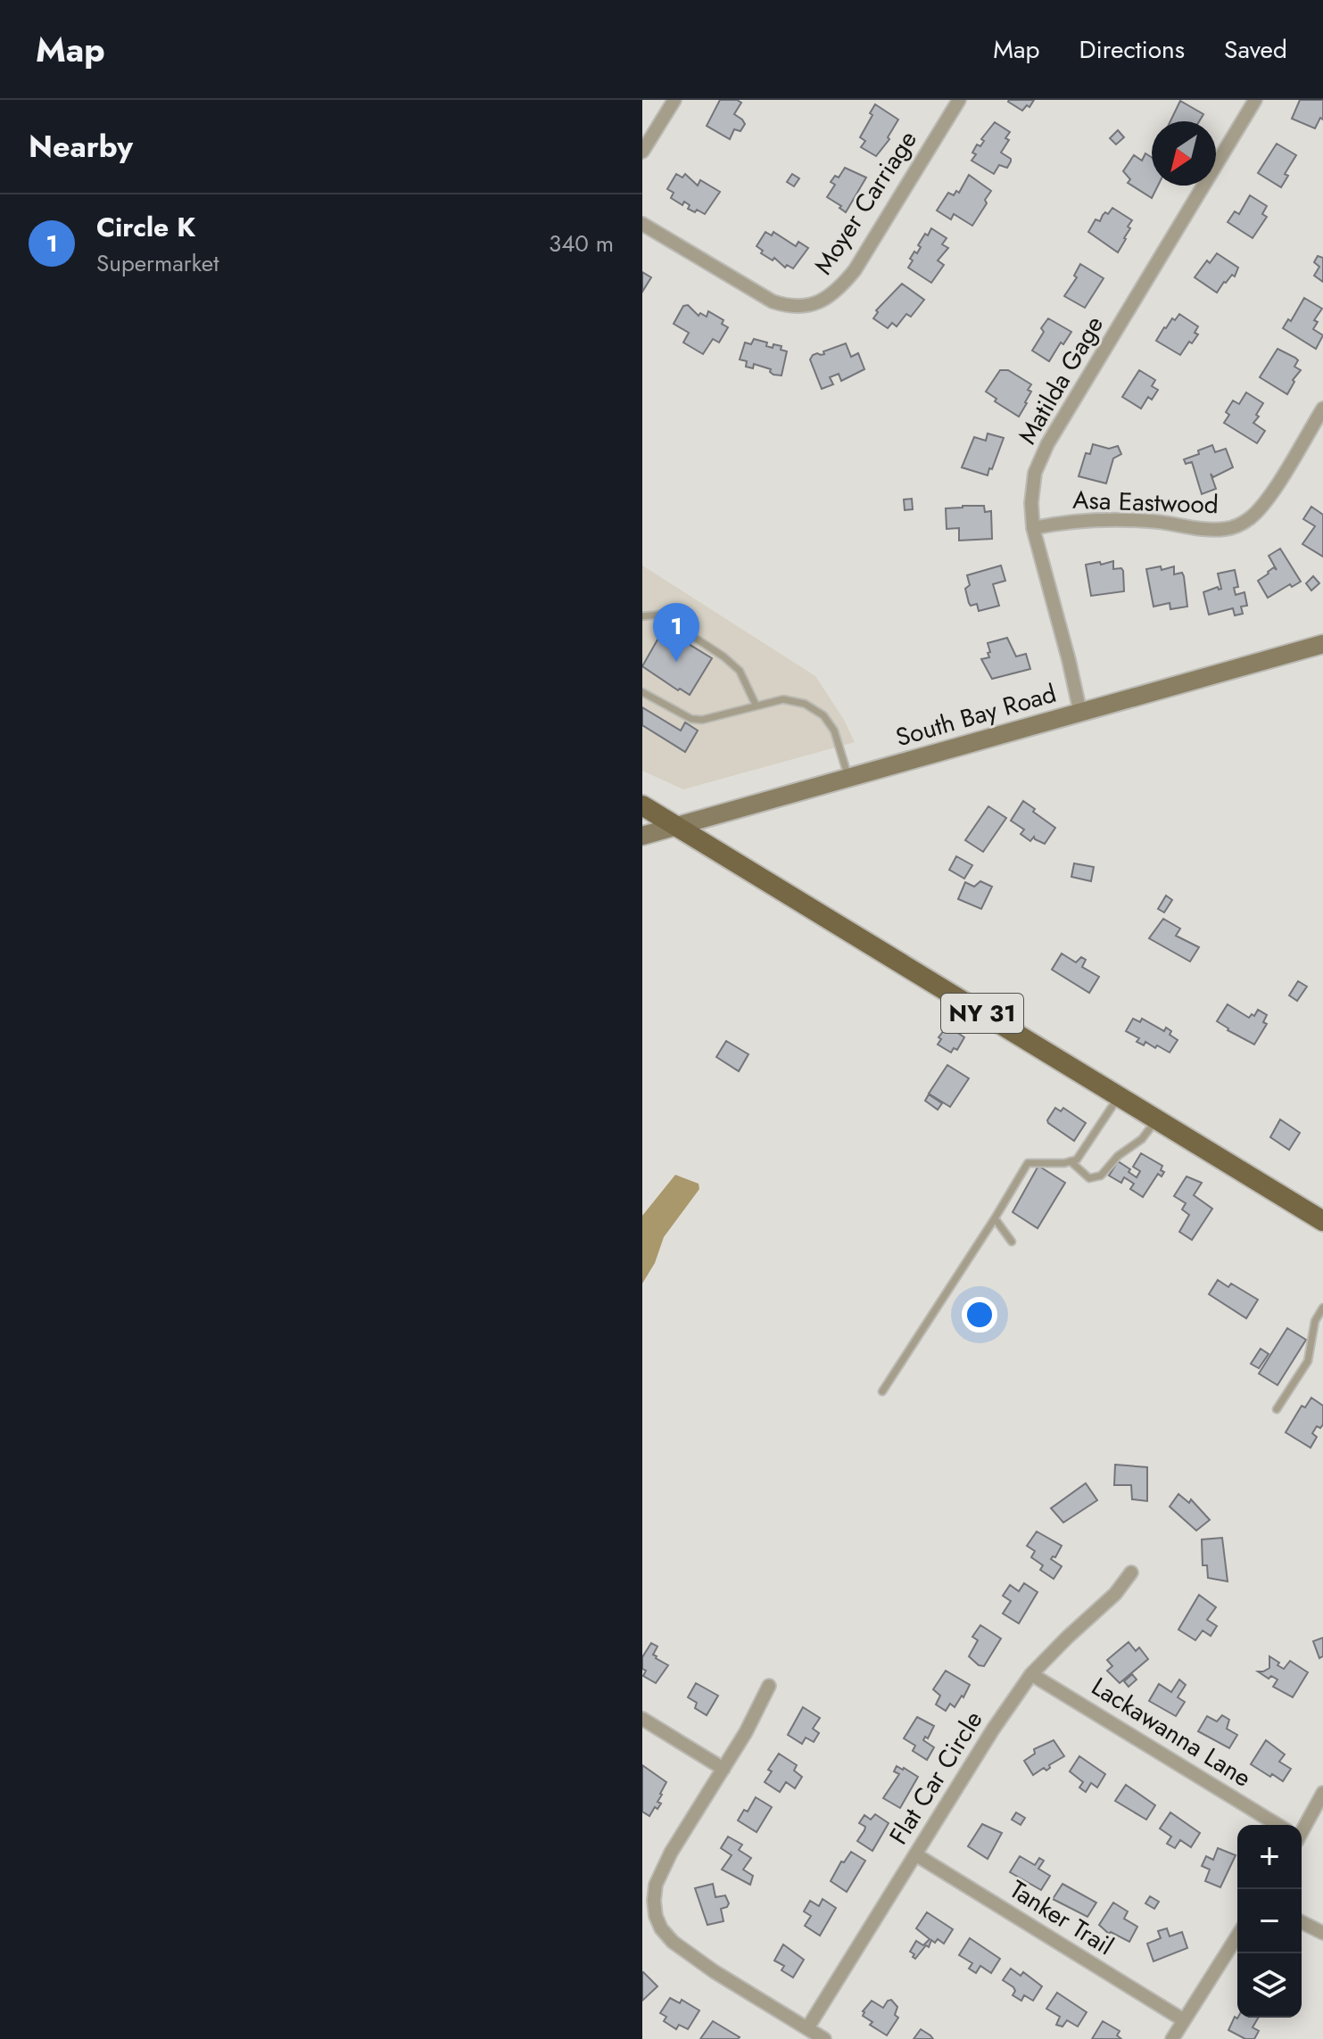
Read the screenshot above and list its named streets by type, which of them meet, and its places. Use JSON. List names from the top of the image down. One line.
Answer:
{"streets":{"main road":["NY 31"],"street":["Moyer Carriage","Matilda Gage","Asa Eastwood","South Bay Road","Lackawanna Lane","Flat Car Circle","Tanker Trail"]},"crossings":[["Matilda Gage","Asa Eastwood"],["Matilda Gage","South Bay Road"],["South Bay Road","NY 31"],["Lackawanna Lane","Flat Car Circle"],["Flat Car Circle","Tanker Trail"]],"north":"bottom left","page":{"header":"Map","nav":["Map","Directions","Saved"],"heading":"Nearby","list":[{"mark":"1","name":"Circle K","note":"Supermarket","value":"340 m"}],"pins":"1","map_buttons":["+","−"]}}
